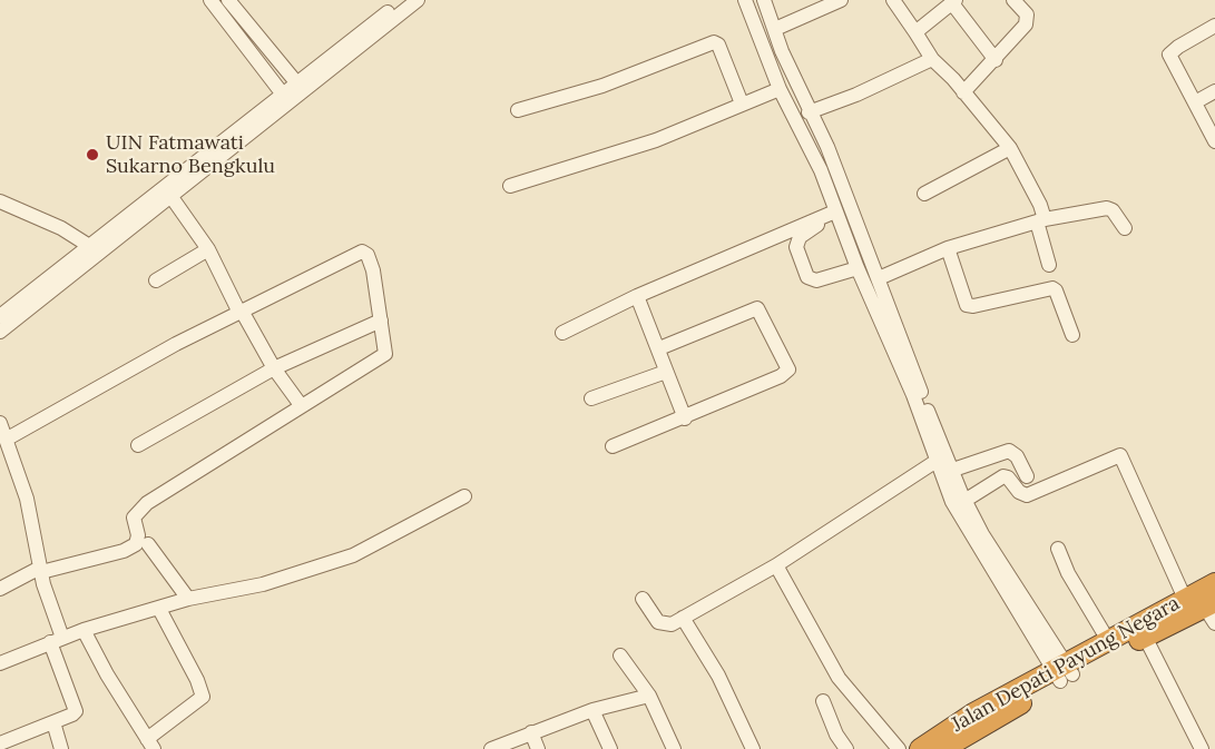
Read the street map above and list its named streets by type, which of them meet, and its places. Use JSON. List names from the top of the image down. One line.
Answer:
{"streets":{"highway":["Jalan Depati Payung Negara"]},"places":["UIN Fatmawati Sukarno Bengkulu"]}
